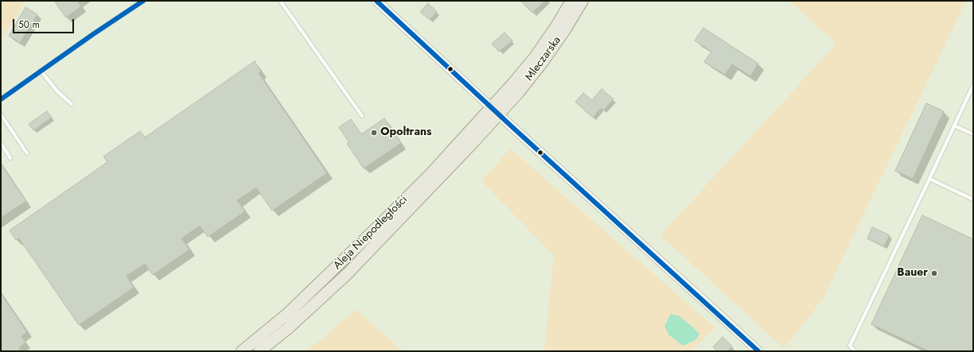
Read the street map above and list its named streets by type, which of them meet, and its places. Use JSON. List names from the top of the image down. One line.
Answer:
{"streets":{"main road":["Mleczarska","Aleja Niepodległości"]},"crossings":[["Mleczarska","Aleja Niepodległości"]],"places":["Opoltrans","Bauer"],"scale_bar":"50 m"}
